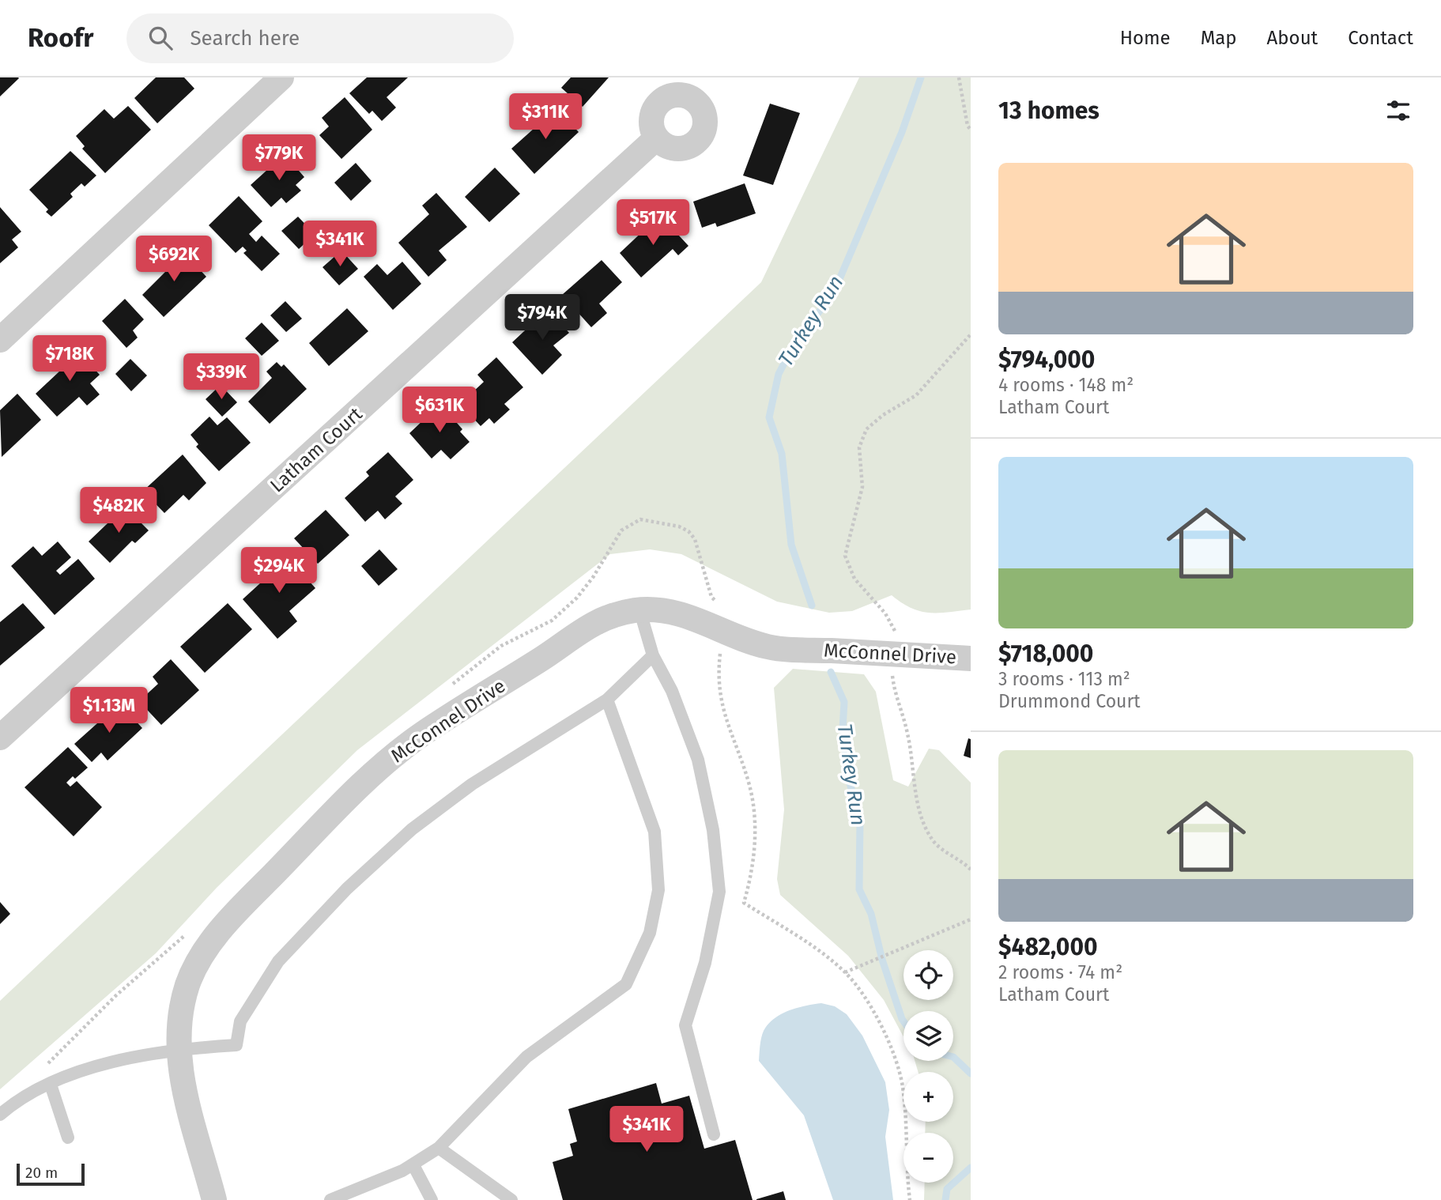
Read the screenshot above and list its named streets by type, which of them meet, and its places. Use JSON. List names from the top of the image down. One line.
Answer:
{"streets":{"street":["Latham Court","McConnel Drive"]},"water":["Turkey Run"],"scale_bar":"20 m","page":{"header":"Roofr","search":"Search here","nav":["Home","Map","About","Contact"],"heading":"13 homes","price":["$311K","$779K","$517K","$341K","$692K","$794K","$718K","$339K","$631K","$482K","$294K","$1.13M","$341K"],"list":[{"name":"$794,000","note":"4 rooms · 148 m² · Latham Court"},{"name":"$718,000","note":"3 rooms · 113 m² · Drummond Court"},{"name":"$482,000","note":"2 rooms · 74 m² · Latham Court"}],"map_buttons":["+","−"],"scale":"20 m"}}
